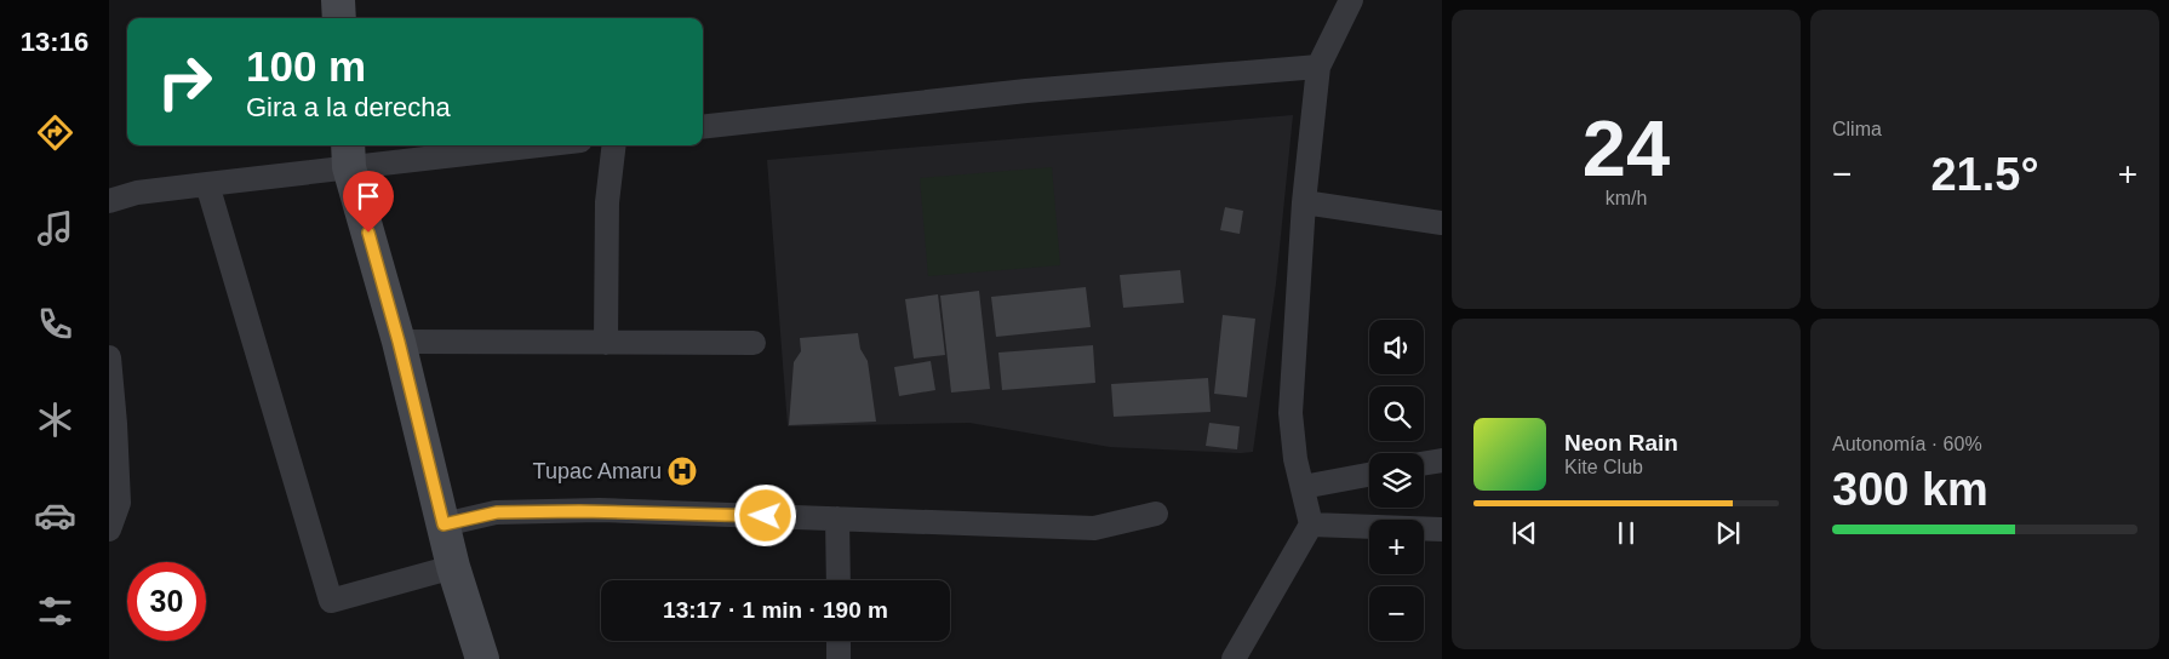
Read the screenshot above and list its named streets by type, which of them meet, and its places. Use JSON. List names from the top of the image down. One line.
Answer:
{"places":{"hospital":["Tupac Amaru"]},"page":{"tabs":"13:16","tile":[["24","km/h"],"Clima",["Autonomía · 60%","300 km"]],"turn":["100 m","Gira a la derecha"],"heat":["−","21.5°","+"],"map_buttons":["+","−"],"song":["Neon Rain","Kite Club"],"limit":"30","trip":"13:17 · 1 min · 190 m"}}
